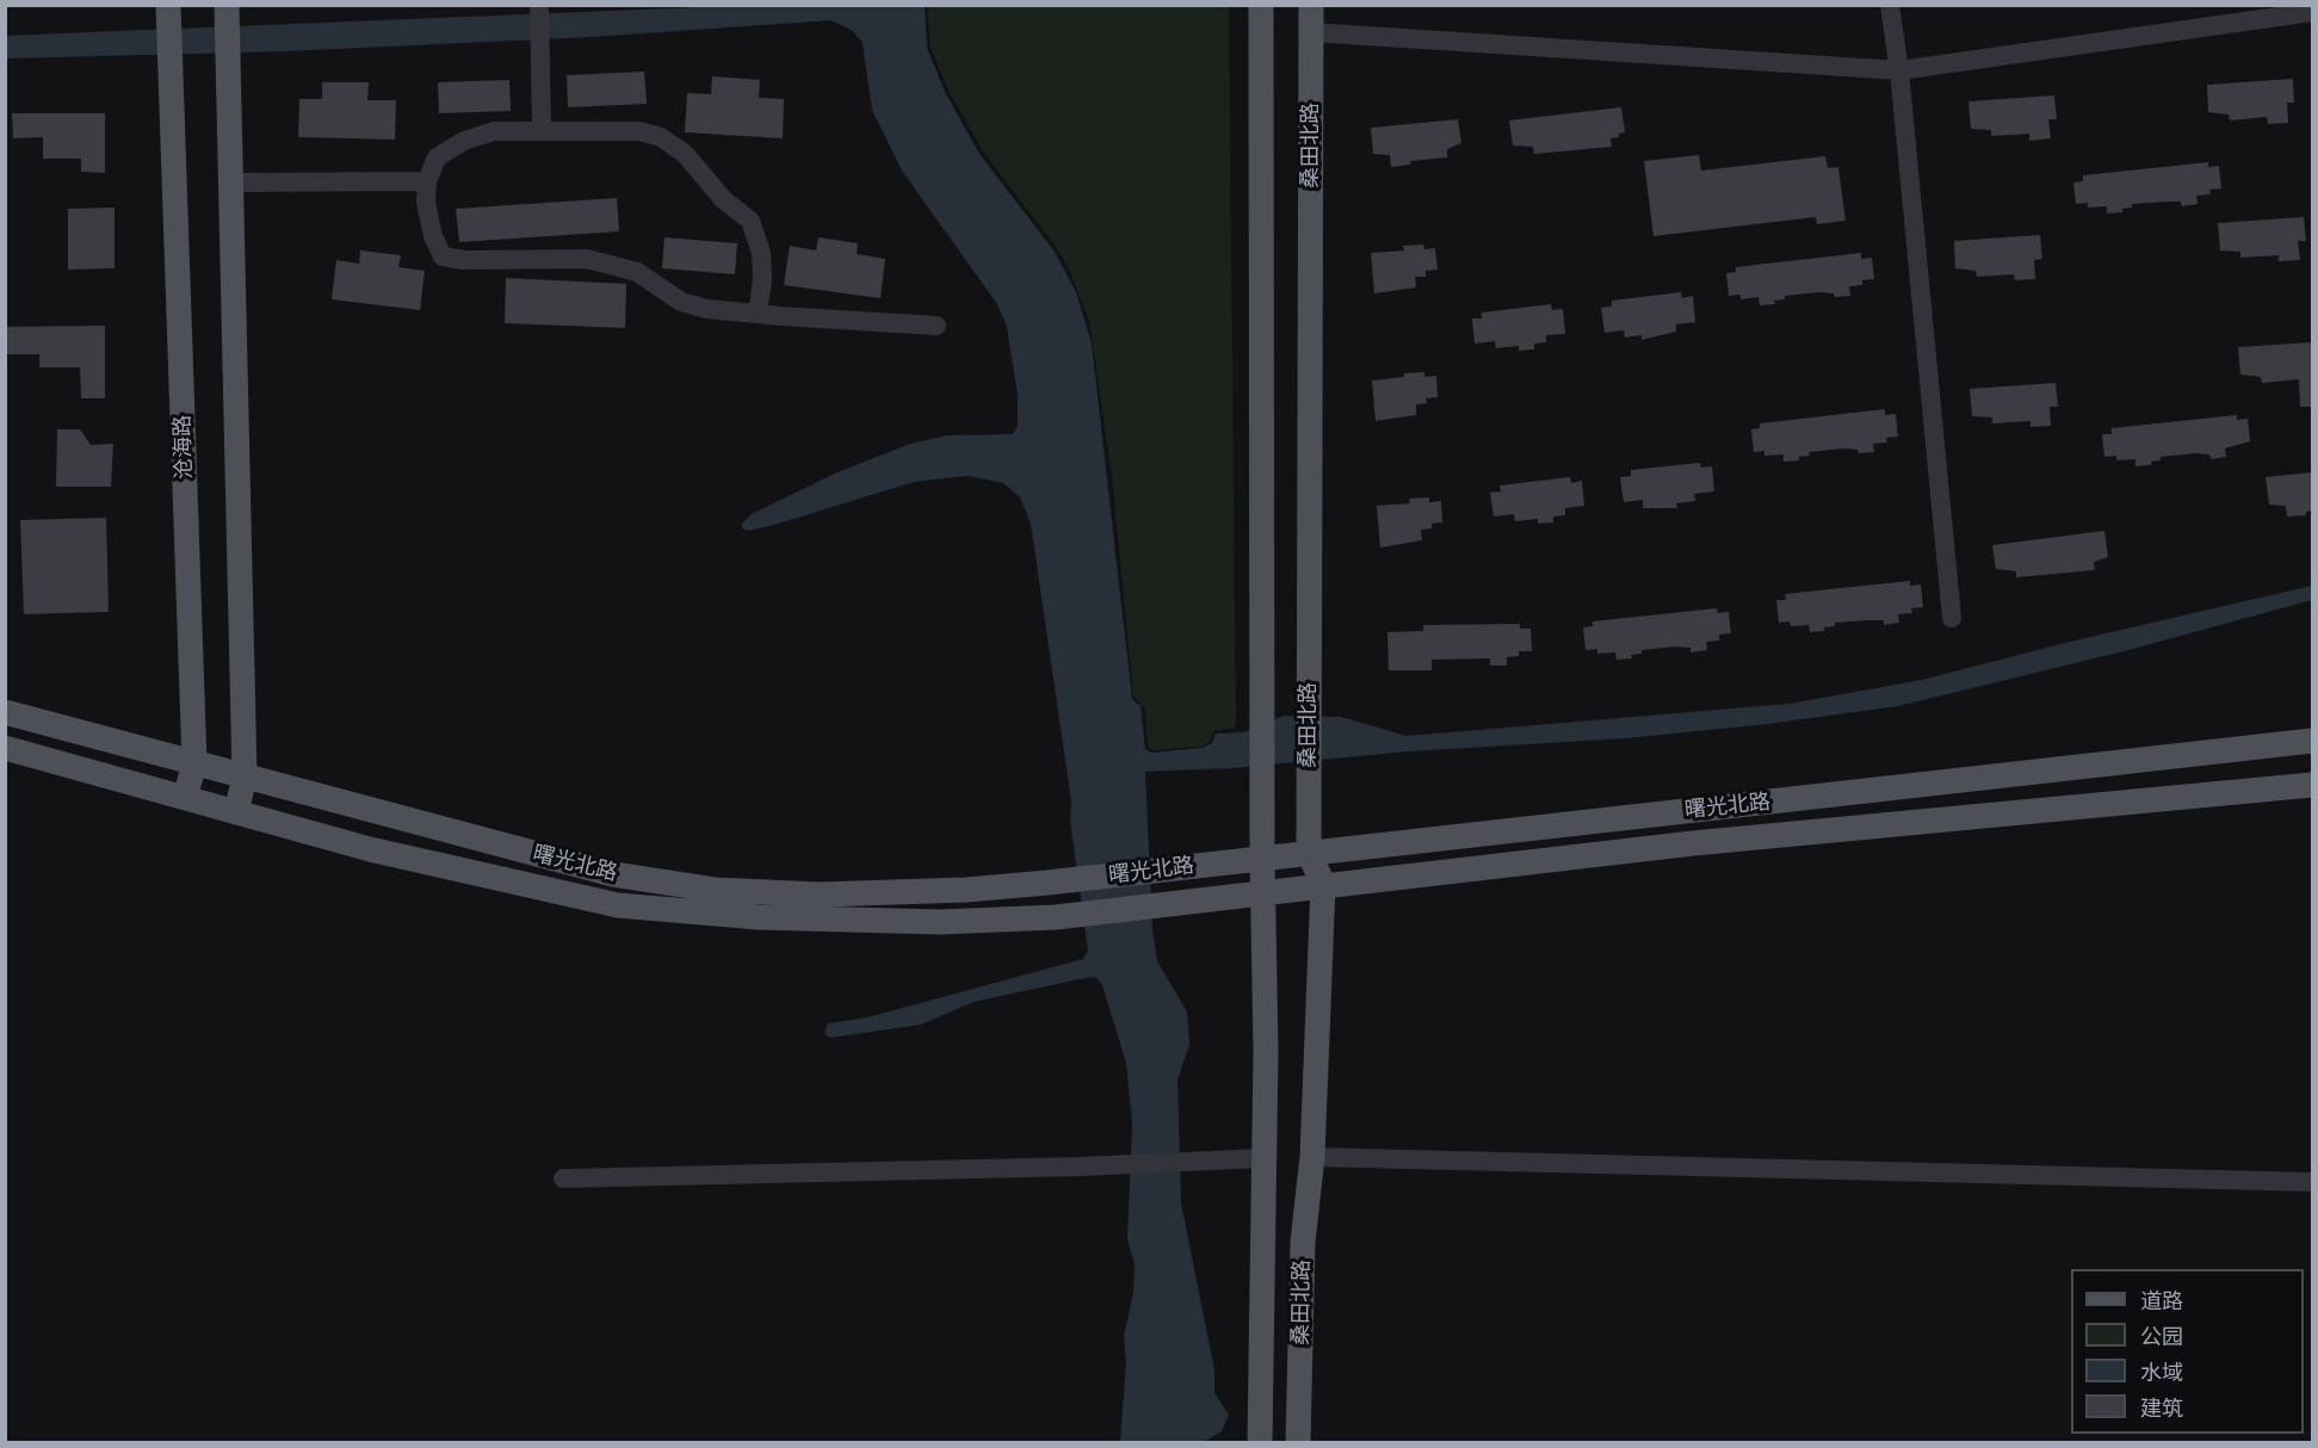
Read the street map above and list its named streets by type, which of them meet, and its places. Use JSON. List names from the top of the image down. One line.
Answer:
{"streets":{"main road":["桑田北路","沧海路","曙光北路"]},"crossings":[["桑田北路","曙光北路"],["沧海路","曙光北路"]],"legend":["道路","公园","水域","建筑"]}
